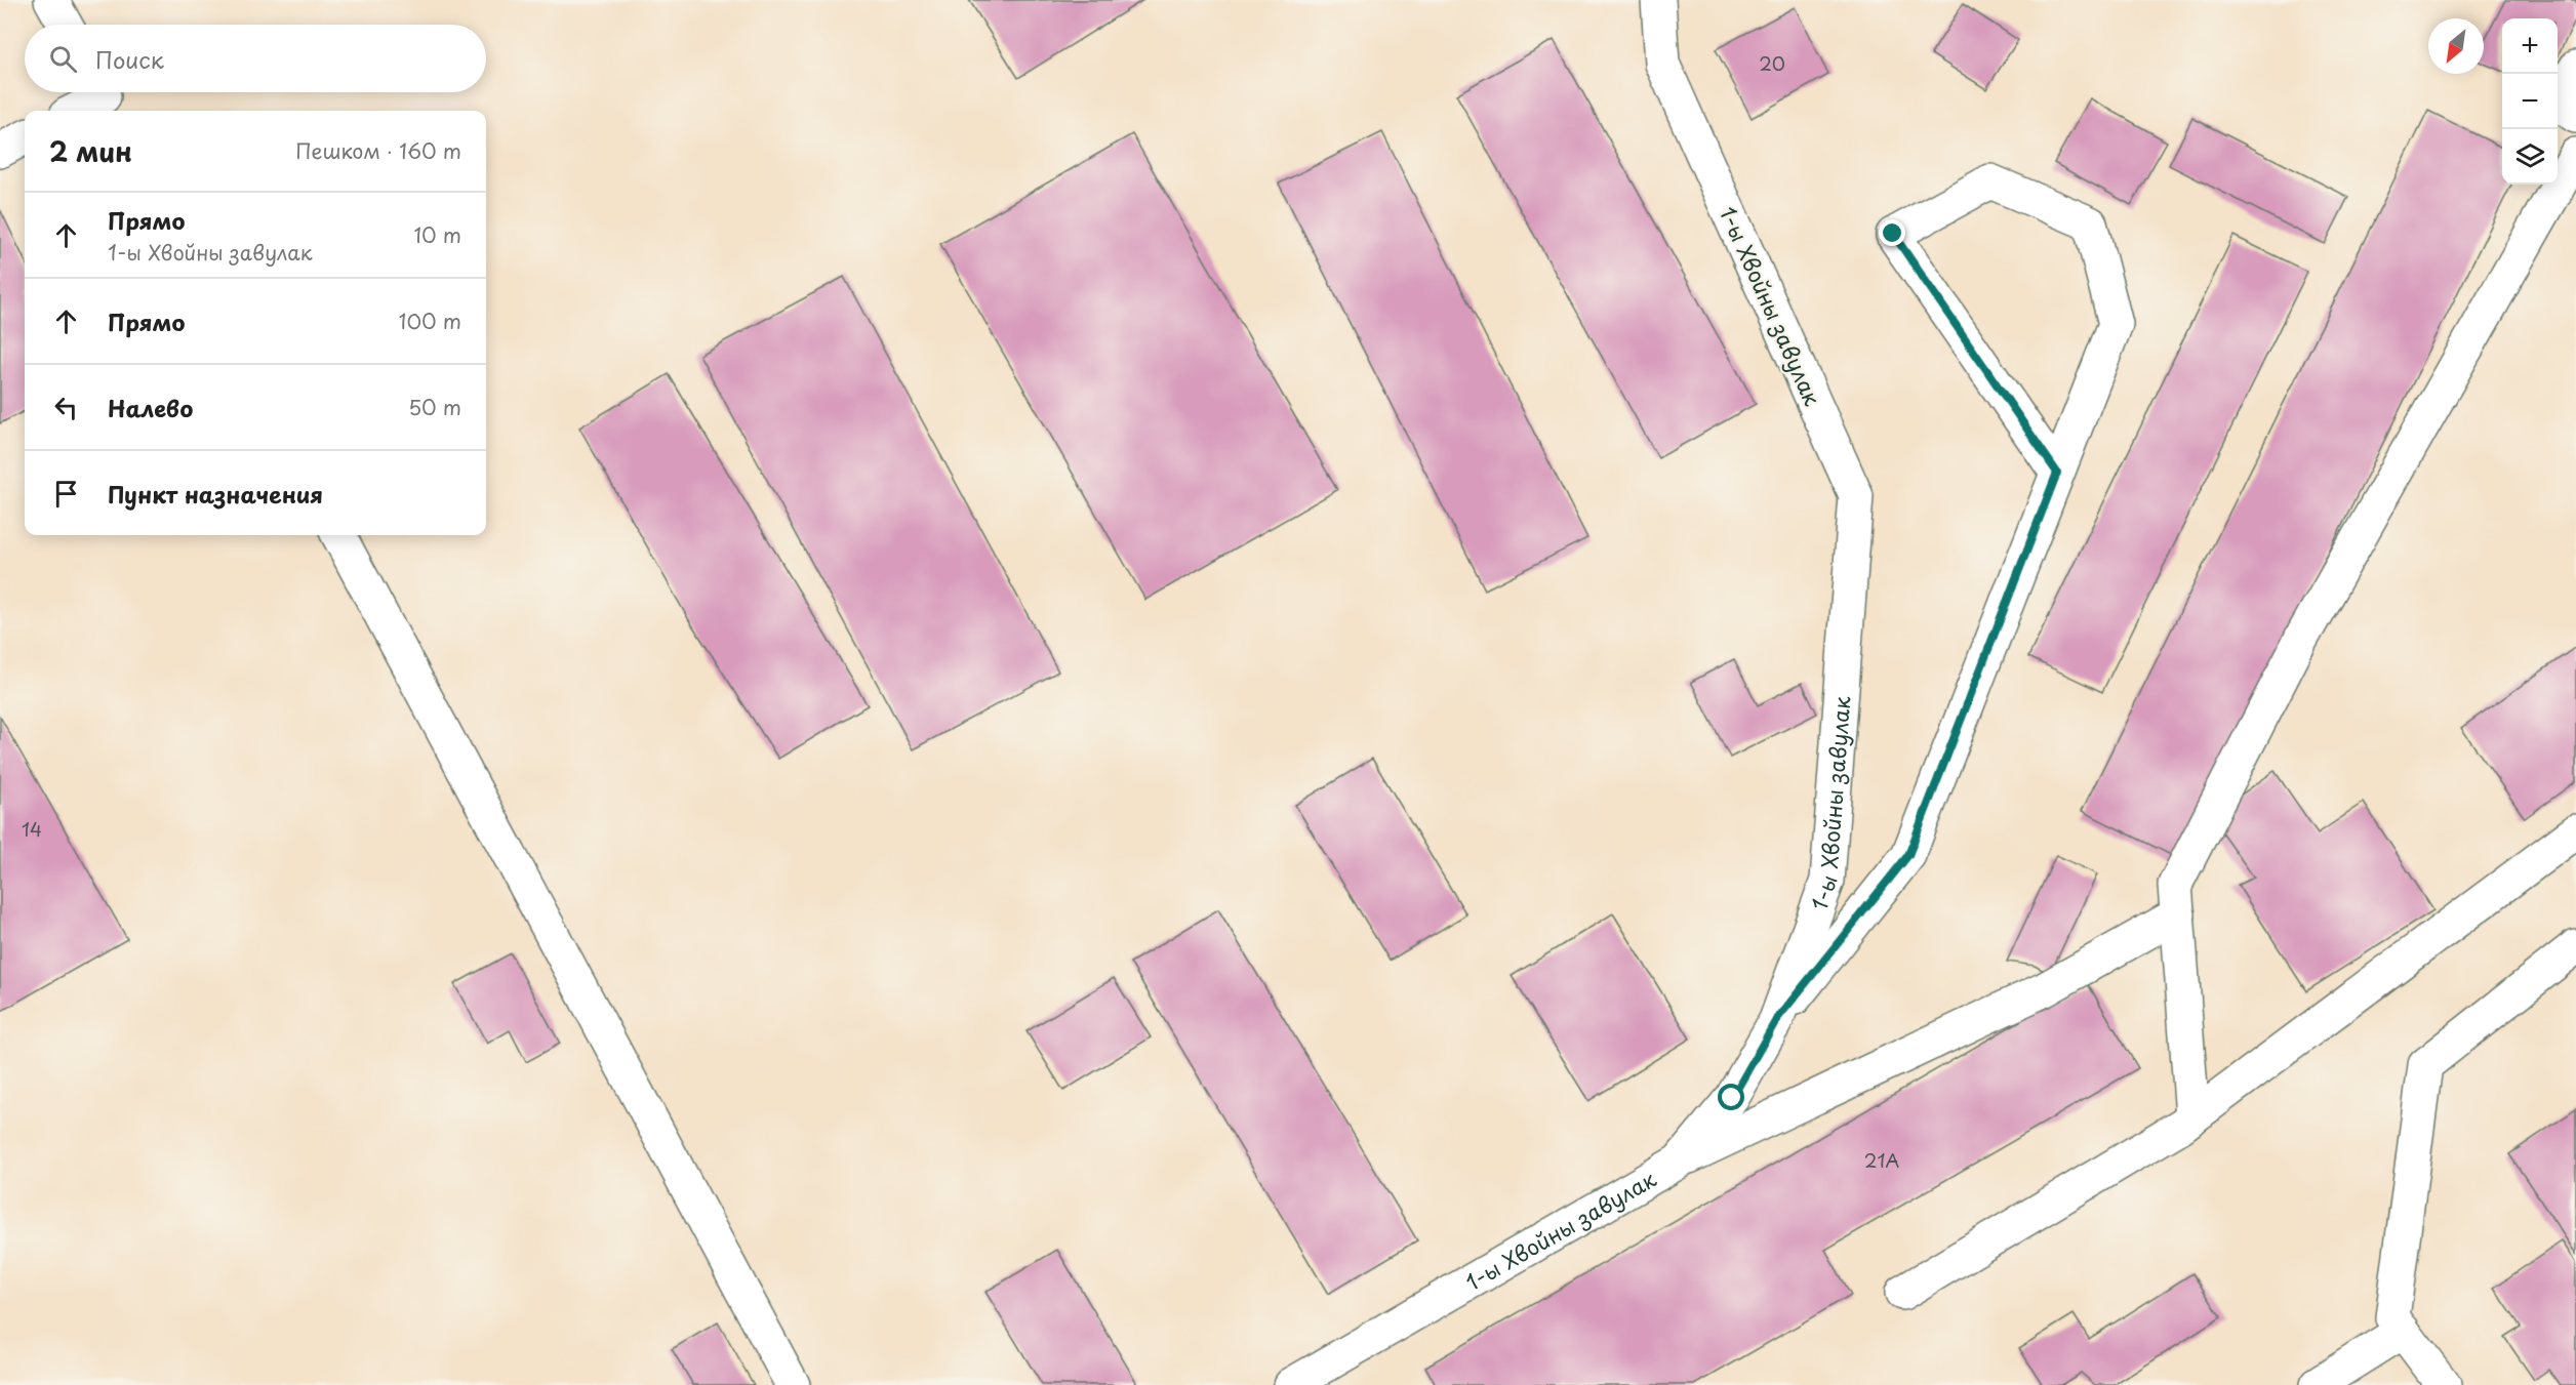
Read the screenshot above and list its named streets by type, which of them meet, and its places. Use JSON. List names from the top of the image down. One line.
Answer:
{"streets":{"street":["1-ы Хвойны завулак"]},"house_numbers":["20","14","21А"],"north":"bottom left","page":{"map_buttons":["+","−"],"search":"Поиск","heading":["2 мин","Пешком · 160 m"],"list":[["Прямо","1-ы Хвойны завулак","10 m"],["Прямо","100 m"],["Налево","50 m"],"Пункт назначения"]}}
